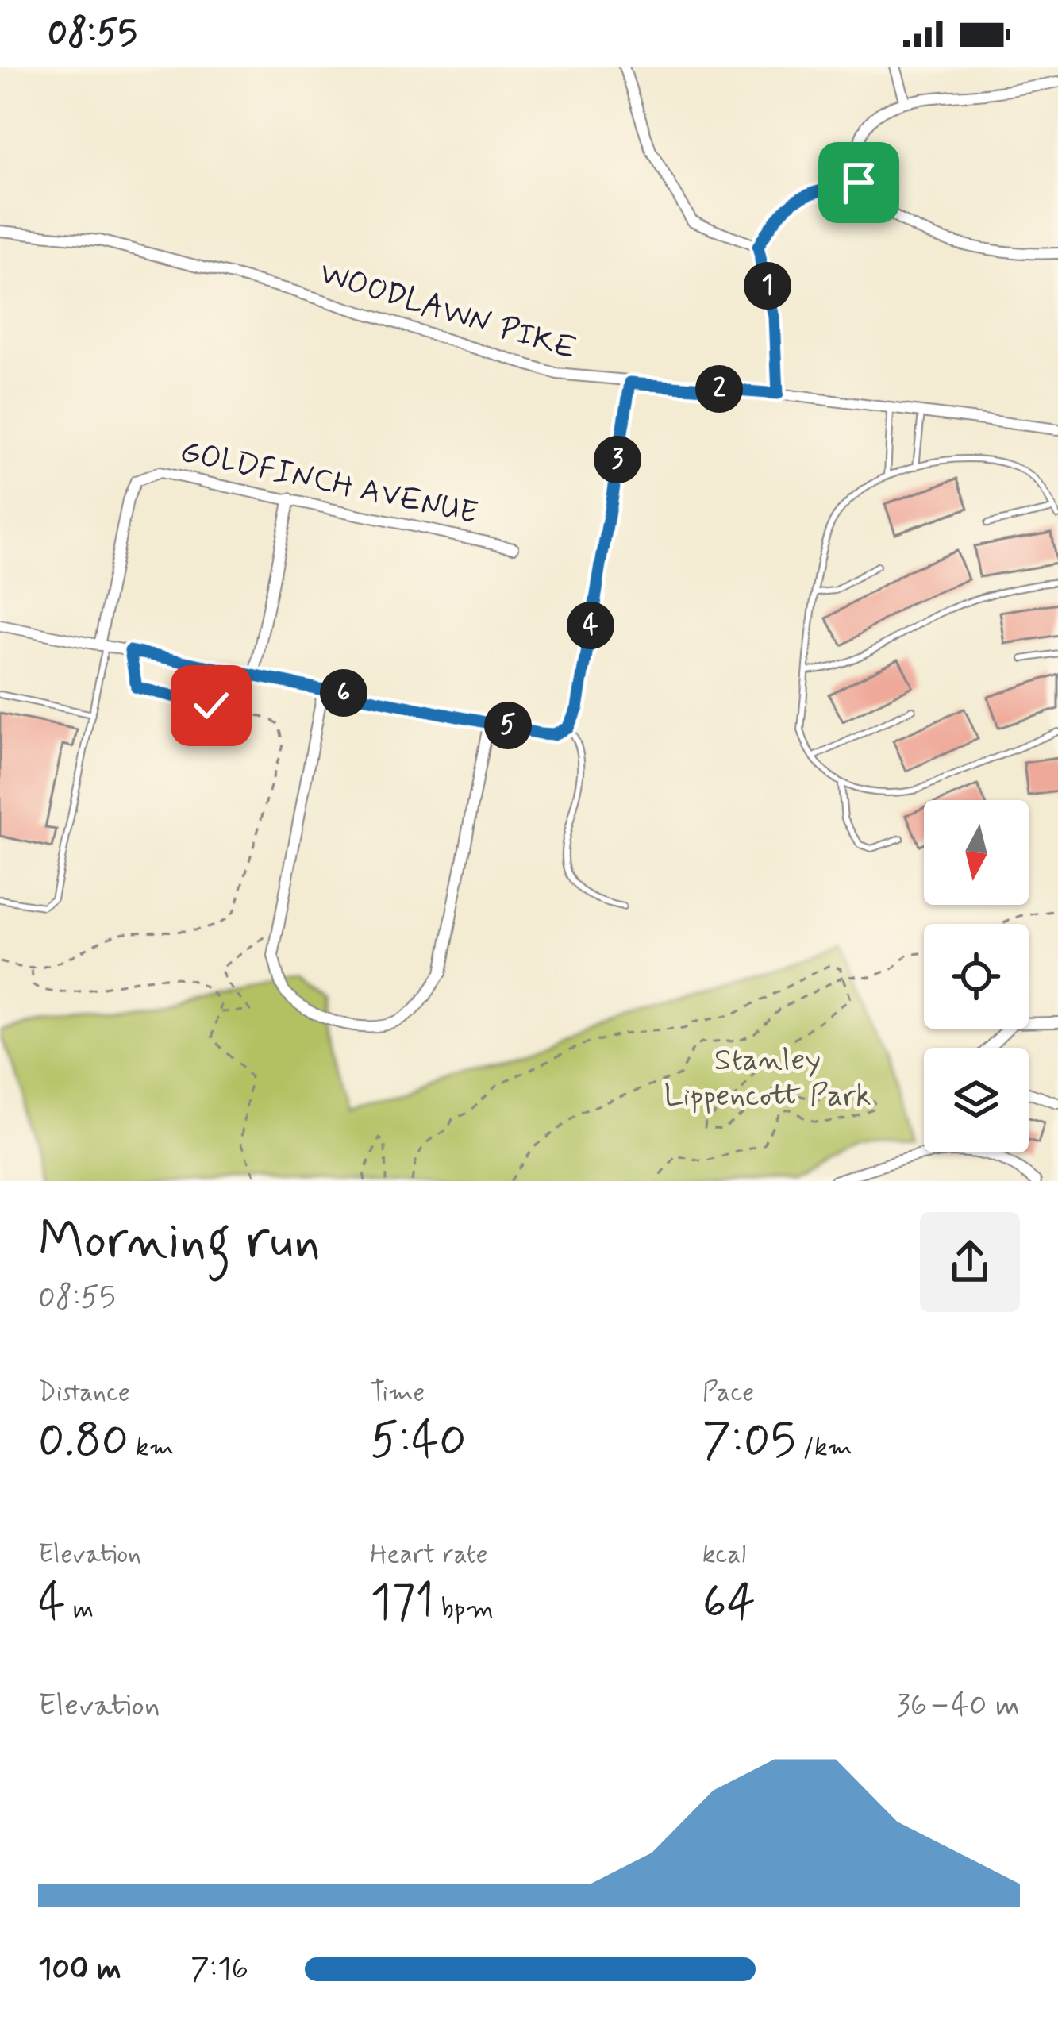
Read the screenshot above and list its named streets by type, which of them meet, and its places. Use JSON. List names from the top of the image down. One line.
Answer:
{"streets":{"street":["WOODLAWN PIKE","GOLDFINCH AVENUE"]},"parks":["Stanley Lippencott Park"],"north":"bottom","page":{"status":"08:55","pins":["1","2","3","4","6","5"],"heading":["Morning run","08:55"],"stats":[["Distance","0.80 km"],["Time","5:40"],["Pace","7:05 /km"],["Elevation","4 m"],["Heart rate","171 bpm"],["kcal","64"]],"chart":["Elevation","36–40 m"],"list":[{"name":"100 m","note":"7:16"}]}}
